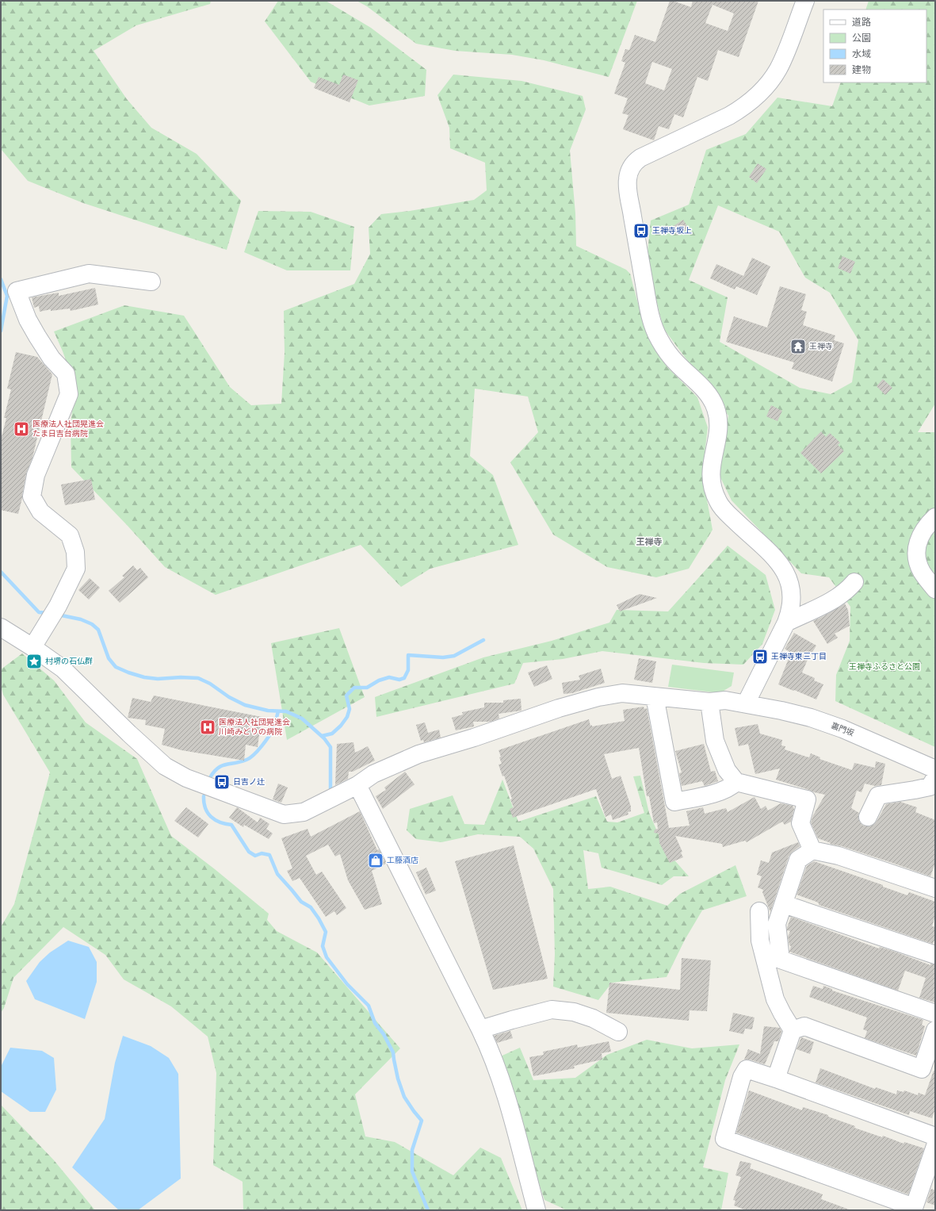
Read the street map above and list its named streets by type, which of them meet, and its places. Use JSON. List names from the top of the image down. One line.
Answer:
{"streets":{"street":["裏門坂"]},"districts":["王禅寺"],"parks":["王禅寺ふるさと公園"],"places":{"bus stop":["王禅寺坂上","王禅寺東三丁目","日吉ノ辻"],"temple":["王禅寺"],"hospital":["医療法人社団晃進会 たま日吉台病院","医療法人社団晃進会 川崎みどりの病院"],"place":["村堺の石仏群"],"shop":["工藤酒店"]},"legend":["道路","公園","水域","建物"]}
